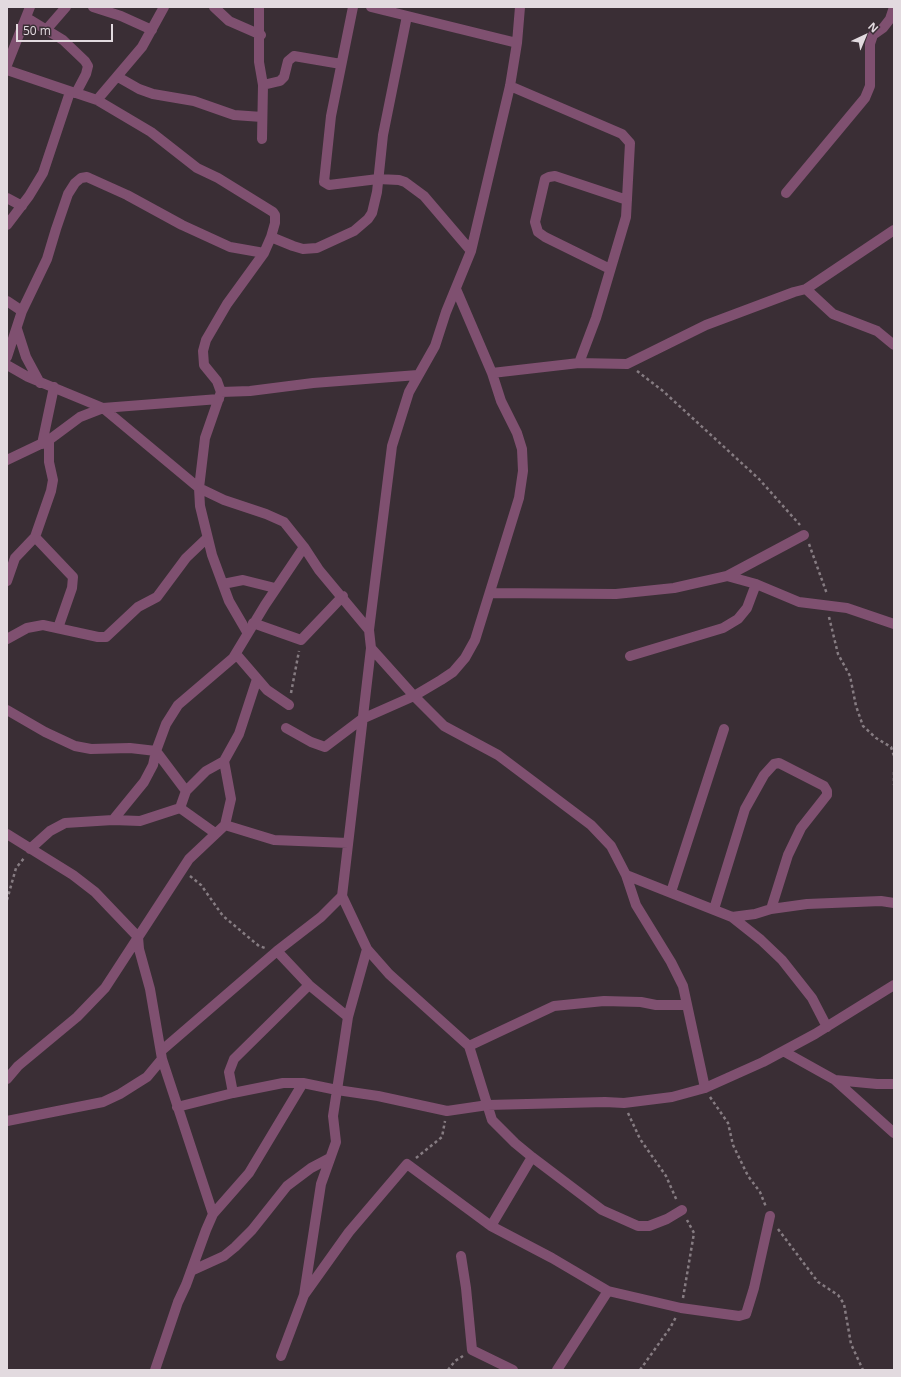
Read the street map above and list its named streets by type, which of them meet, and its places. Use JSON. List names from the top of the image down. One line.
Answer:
{"scale_bar":"50 m","north":"top right"}
